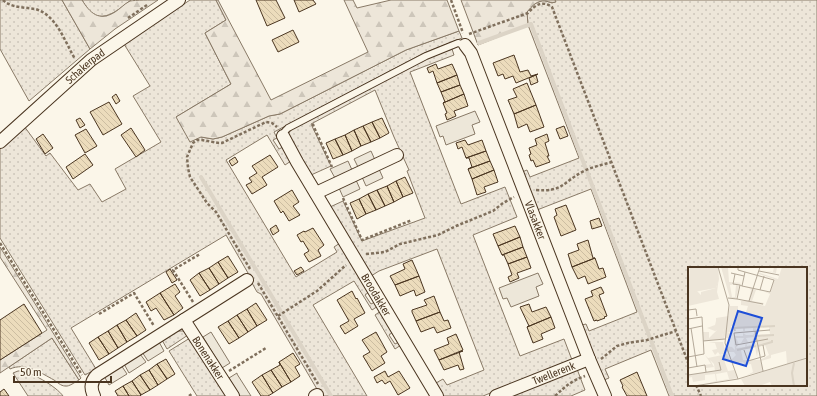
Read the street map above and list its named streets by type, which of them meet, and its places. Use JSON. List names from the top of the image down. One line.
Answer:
{"streets":{"street":["Schakerpad","Vlasakker","Broodakker","Bonenakker","Twellerenk"]},"crossings":[["Vlasakker","Twellerenk"]],"scale_bar":"50 m"}
